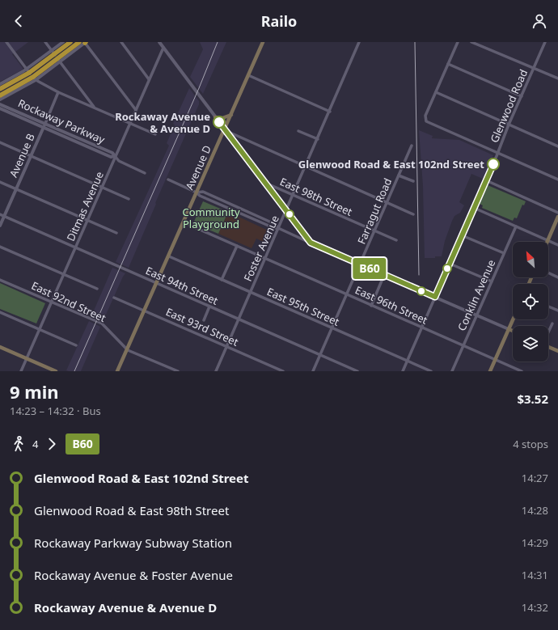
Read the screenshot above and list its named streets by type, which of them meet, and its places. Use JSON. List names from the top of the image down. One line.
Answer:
{"streets":{"main road":["Avenue D"],"street":["Glenwood Road","Rockaway Parkway","Avenue B","East 98th Street","Ditmas Avenue","Farragut Road","Foster Avenue","East 94th Street","Conklin Avenue","East 92nd Street","East 96th Street","East 95th Street","East 93rd Street"]},"crossings":[["Glenwood Road","East 96th Street"],["Glenwood Road","East 95th Street"],["Rockaway Parkway","Avenue B"],["Rockaway Parkway","Ditmas Avenue"],["Avenue B","East 94th Street"],["Avenue D","East 94th Street"],["Avenue D","East 92nd Street"],["Avenue D","East 96th Street"],["Avenue D","East 95th Street"],["Avenue D","East 93rd Street"],["East 98th Street","Farragut Road"],["East 98th Street","Foster Avenue"],["Ditmas Avenue","East 94th Street"],["Ditmas Avenue","East 92nd Street"],["Farragut Road","East 94th Street"],["Farragut Road","East 96th Street"],["Farragut Road","East 95th Street"],["Foster Avenue","East 94th Street"],["Foster Avenue","East 96th Street"],["Foster Avenue","East 95th Street"],["Foster Avenue","East 93rd Street"],["Conklin Avenue","East 96th Street"]],"parks":["Community Playground"],"places":["Rockaway Avenue & Avenue D","Glenwood Road & East 102nd Street"],"lines":["bus line B60"],"north":"top left","page":{"header":"Railo","on_map":"B60","heading":["9 min","14:23 – 14:32 · Bus","$3.52"],"legs":["4","B60","4 stops"],"list":[{"name":"Glenwood Road & East 102nd Street","value":"14:27"},{"name":"Glenwood Road & East 98th Street","value":"14:28"},{"name":"Rockaway Parkway Subway Station","value":"14:29"},{"name":"Rockaway Avenue & Foster Avenue","value":"14:31"},{"name":"Rockaway Avenue & Avenue D","value":"14:32"}]}}
